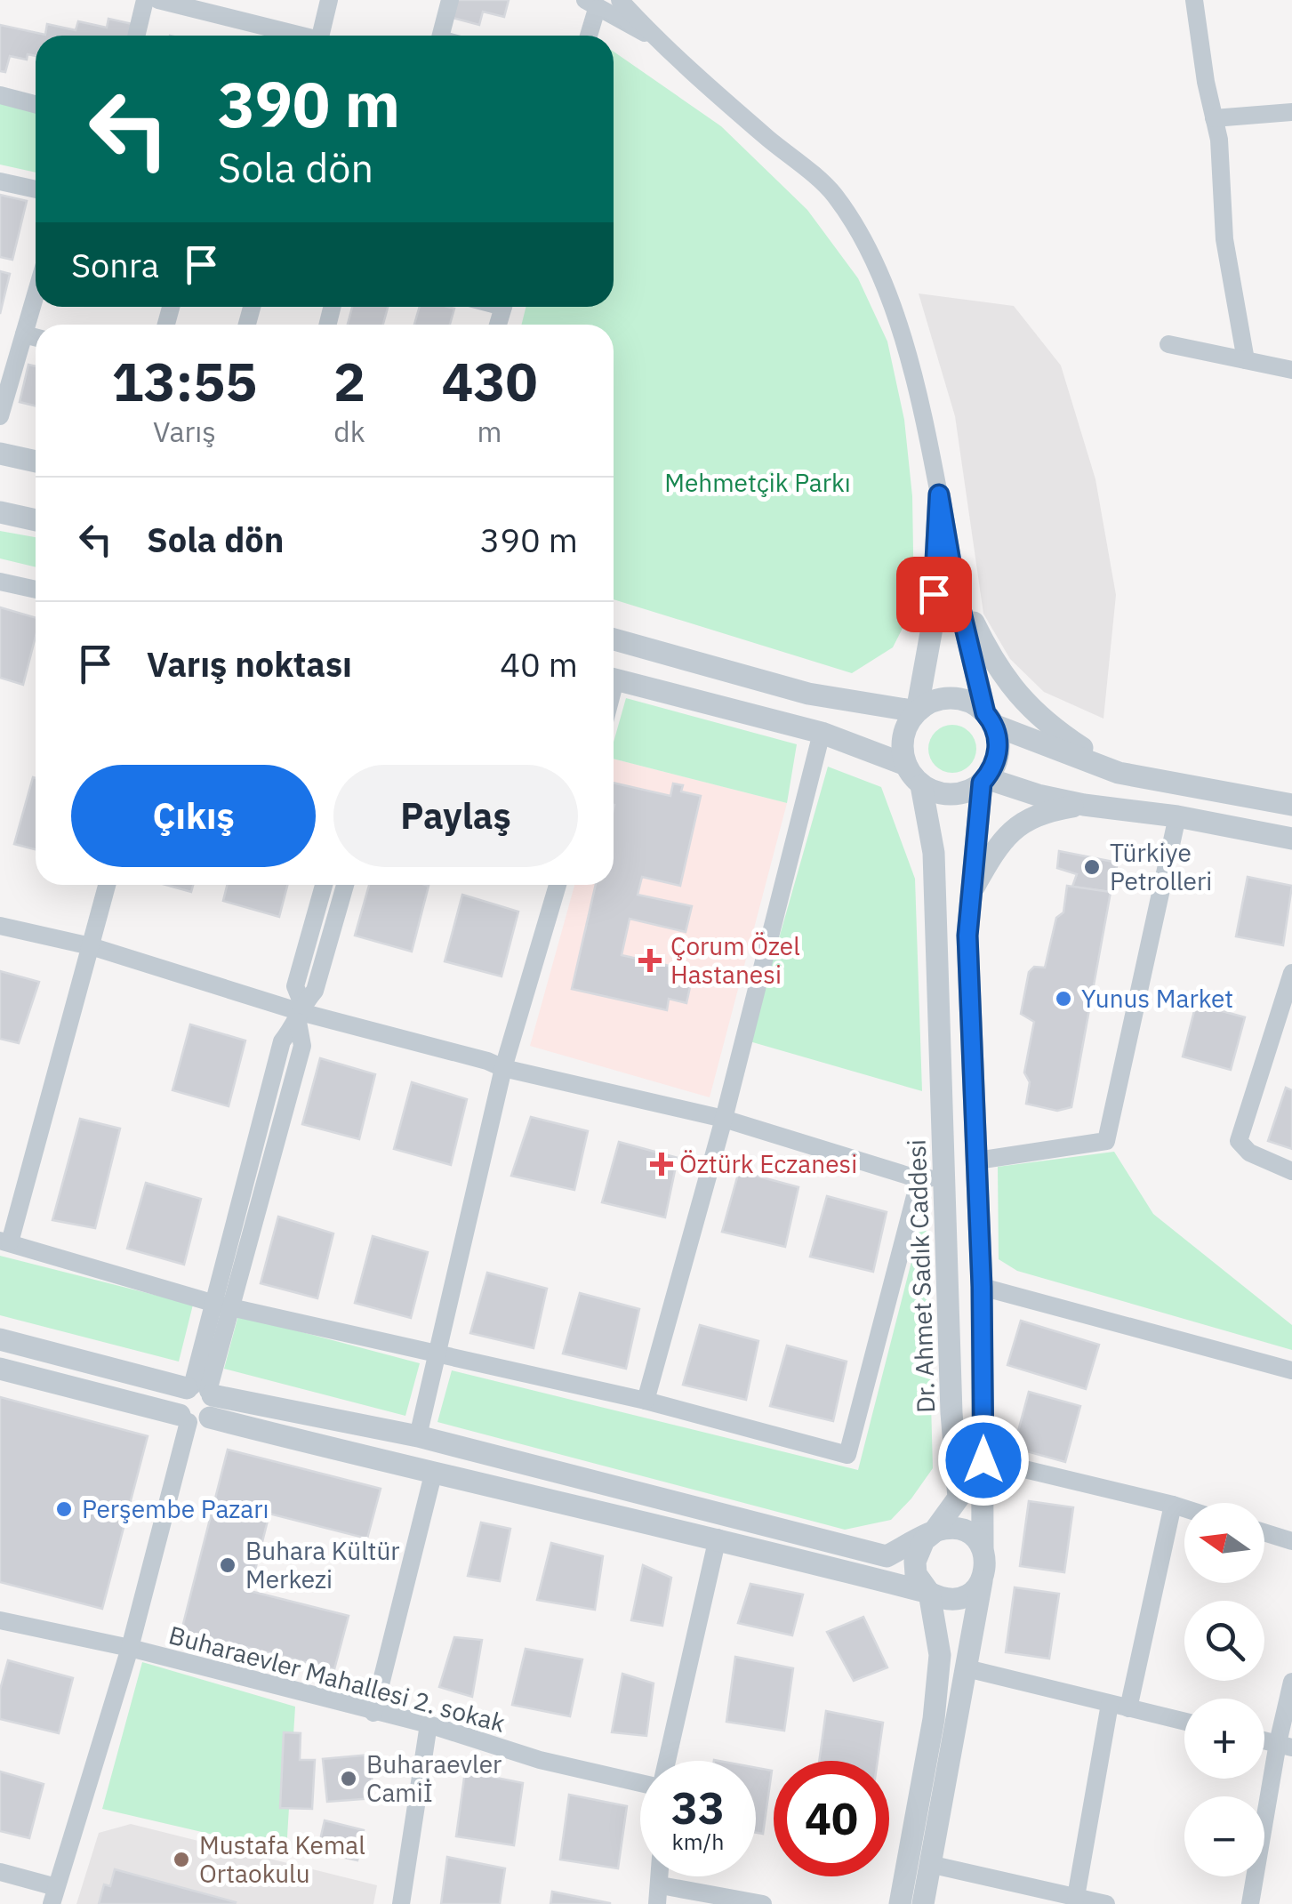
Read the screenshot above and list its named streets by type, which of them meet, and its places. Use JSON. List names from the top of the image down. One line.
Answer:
{"streets":{"street":["Dr. Ahmet Sadık Caddesi","Buharaevler Mahallesi 2. sokak"]},"parks":["Mehmetçik Parkı"],"places":{"other":["Türkiye Petrolleri","Yunus Market","Perşembe Pazarı","Buhara Kültür Merkezi","Buharaevler Camiİ","Mustafa Kemal Ortaokulu"],"health":["Çorum Özel Hastanesi","Öztürk Eczanesi"]},"north":"left","page":{"turn":["390 m","Sola dön"],"then":"Sonra","eta":["13:55","Varış","2","dk","430","m"],"list":[{"name":"Sola dön","value":"390 m"},{"name":"Varış noktası","value":"40 m"}],"buttons":["Çıkış","Paylaş"],"map_buttons":["+","−"],"speed":"33 km/h","limit":"40"}}
